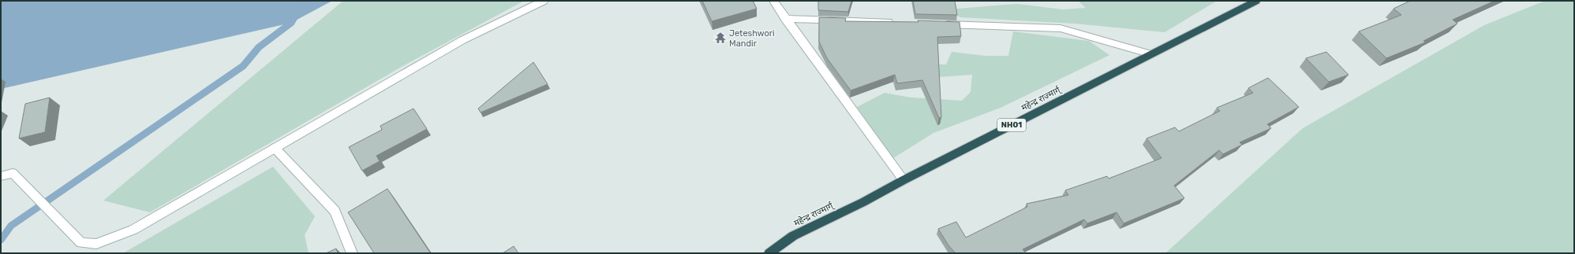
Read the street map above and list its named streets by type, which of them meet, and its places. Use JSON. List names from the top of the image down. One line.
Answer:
{"streets":{"highway":["महेन्द्र राज्मार्ग्","NH01"]},"places":{"temple":["Jeteshwori Mandir"]}}
